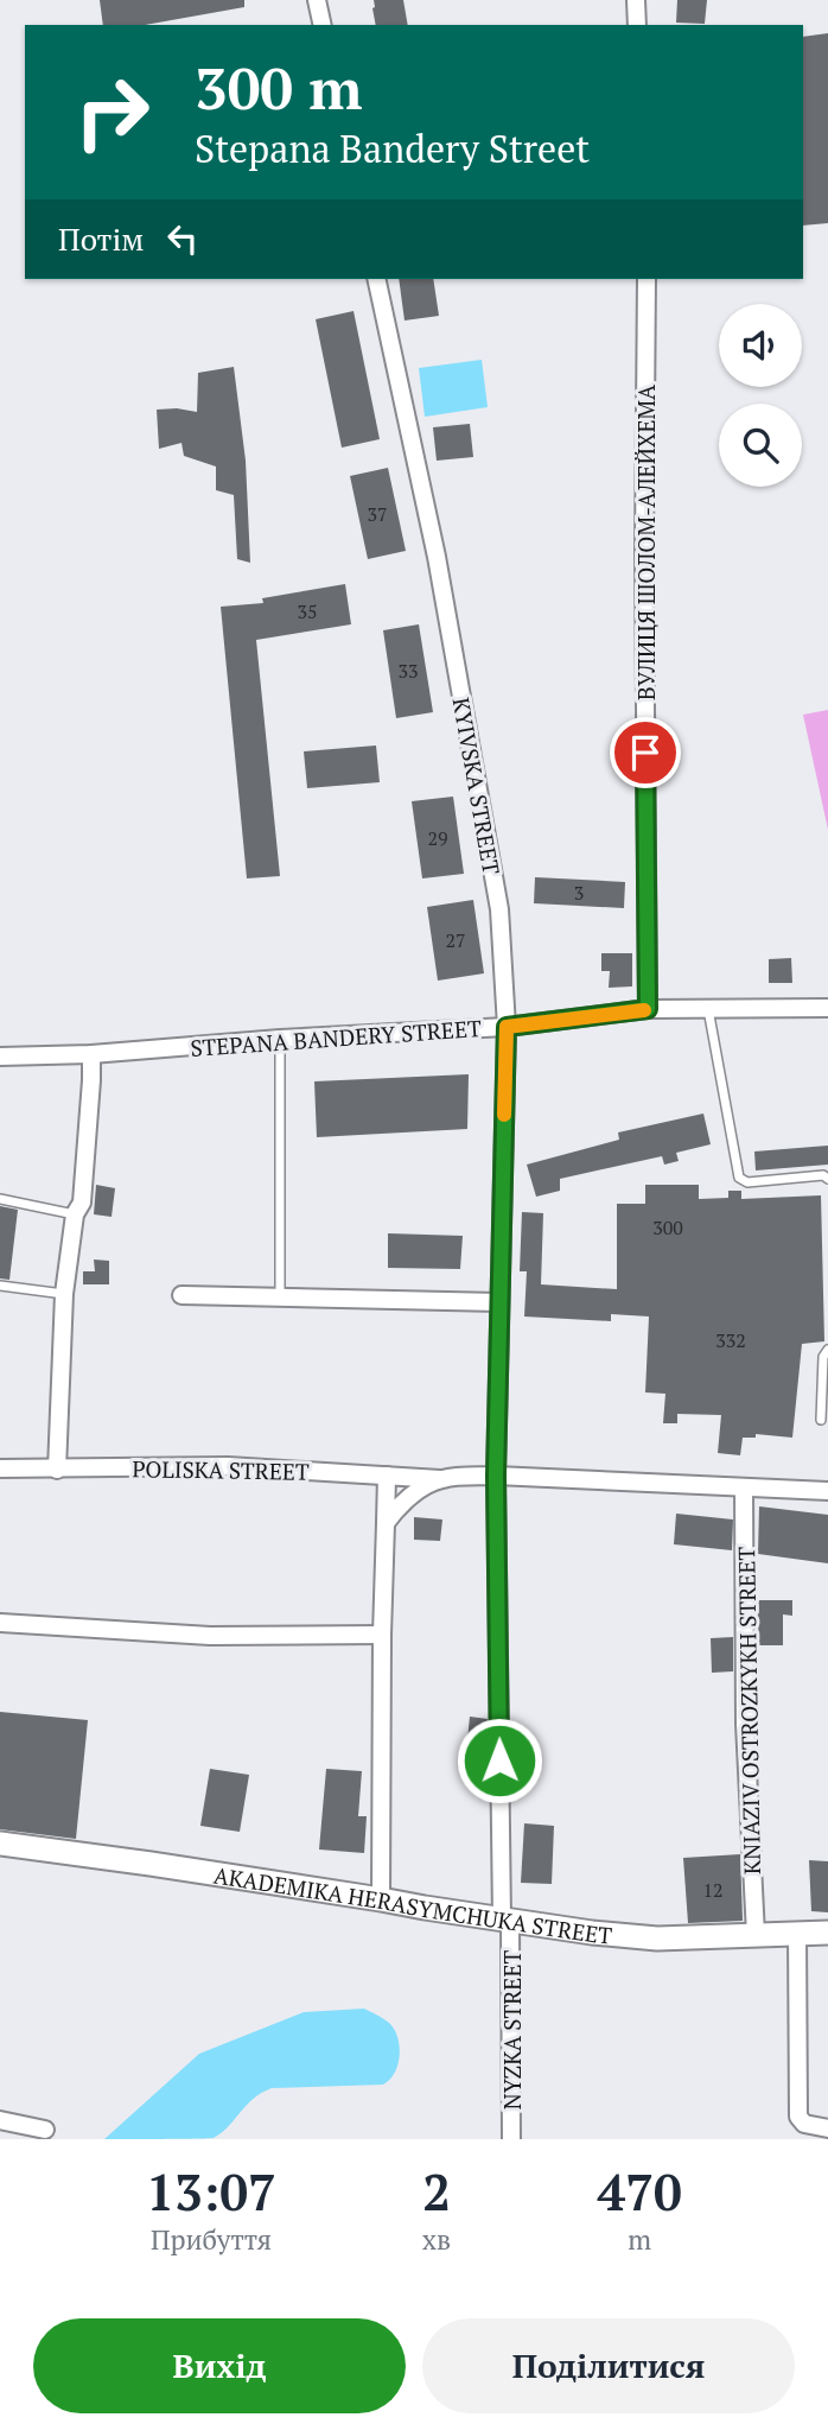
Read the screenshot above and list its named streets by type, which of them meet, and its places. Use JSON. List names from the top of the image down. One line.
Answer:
{"streets":{"main road":["AKADEMIKA HERASYMCHUKA STREET"],"street":["ВУЛИЦЯ ШОЛОМ-АЛЕЙХЕМА","KYIVSKA STREET","STEPANA BANDERY STREET","POLISKA STREET","KNIAZIV OSTROZKYKH STREET","NYZKA STREET"]},"crossings":[["ВУЛИЦЯ ШОЛОМ-АЛЕЙХЕМА","STEPANA BANDERY STREET"],["KYIVSKA STREET","STEPANA BANDERY STREET"],["KYIVSKA STREET","POLISKA STREET"],["KYIVSKA STREET","AKADEMIKA HERASYMCHUKA STREET"],["KYIVSKA STREET","NYZKA STREET"],["KNIAZIV OSTROZKYKH STREET","AKADEMIKA HERASYMCHUKA STREET"],["AKADEMIKA HERASYMCHUKA STREET","NYZKA STREET"]],"house_numbers":["37","35","33","29","3","27","300","332","12"],"page":{"turn":["300 m","Stepana Bandery Street"],"then":"Потім","eta":["13:07","Прибуття","2","хв","470","m"],"buttons":["Вихід","Поділитися"]}}
